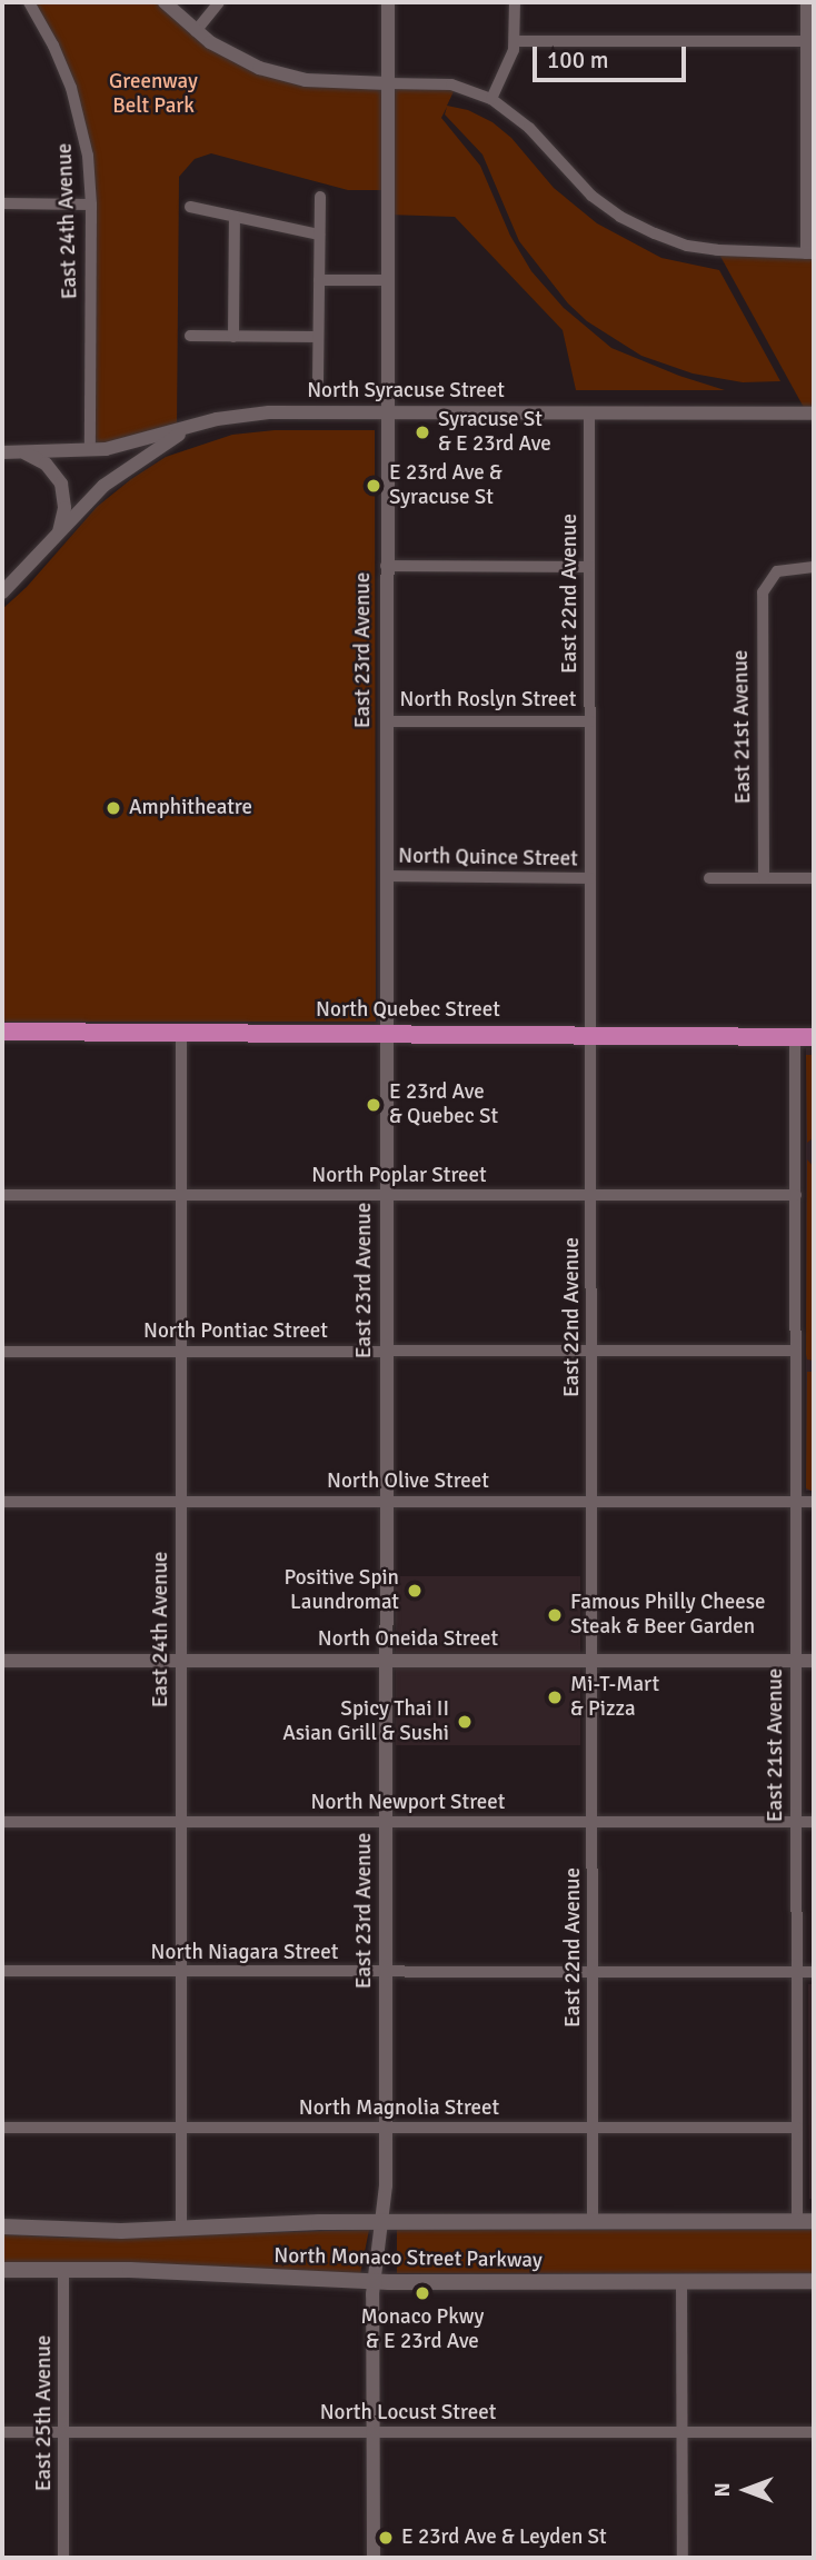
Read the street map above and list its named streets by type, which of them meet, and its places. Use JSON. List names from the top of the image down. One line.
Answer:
{"streets":{"main road":["North Quebec Street","North Monaco Street Parkway"],"street":["East 24th Avenue","North Syracuse Street","East 22nd Avenue","East 23rd Avenue","North Roslyn Street","East 21st Avenue","North Quince Street","North Poplar Street","North Pontiac Street","North Olive Street","North Oneida Street","North Newport Street","North Niagara Street","North Magnolia Street","East 25th Avenue","North Locust Street"]},"crossings":[["East 24th Avenue","North Syracuse Street"],["East 24th Avenue","North Quebec Street"],["East 24th Avenue","North Poplar Street"],["East 24th Avenue","North Pontiac Street"],["East 24th Avenue","North Olive Street"],["East 24th Avenue","North Oneida Street"],["East 24th Avenue","North Newport Street"],["East 24th Avenue","North Niagara Street"],["East 24th Avenue","North Magnolia Street"],["East 24th Avenue","North Monaco Street Parkway"],["North Syracuse Street","East 22nd Avenue"],["North Syracuse Street","East 23rd Avenue"],["East 22nd Avenue","North Roslyn Street"],["East 22nd Avenue","North Quince Street"],["East 22nd Avenue","North Quebec Street"],["East 22nd Avenue","North Poplar Street"],["East 22nd Avenue","North Pontiac Street"],["East 22nd Avenue","North Olive Street"],["East 22nd Avenue","North Oneida Street"],["East 22nd Avenue","North Newport Street"],["East 22nd Avenue","North Niagara Street"],["East 22nd Avenue","North Magnolia Street"],["East 22nd Avenue","North Monaco Street Parkway"],["East 23rd Avenue","North Roslyn Street"],["East 23rd Avenue","North Quince Street"],["East 23rd Avenue","North Quebec Street"],["East 23rd Avenue","North Poplar Street"],["East 23rd Avenue","North Pontiac Street"],["East 23rd Avenue","North Olive Street"],["East 23rd Avenue","North Oneida Street"],["East 23rd Avenue","North Newport Street"],["East 23rd Avenue","North Niagara Street"],["East 23rd Avenue","North Magnolia Street"],["East 23rd Avenue","North Monaco Street Parkway"],["East 23rd Avenue","North Locust Street"],["East 21st Avenue","North Quebec Street"],["East 21st Avenue","North Poplar Street"],["East 21st Avenue","North Pontiac Street"],["East 21st Avenue","North Olive Street"],["East 21st Avenue","North Oneida Street"],["East 21st Avenue","North Newport Street"],["East 21st Avenue","North Niagara Street"],["East 21st Avenue","North Magnolia Street"],["East 21st Avenue","North Monaco Street Parkway"],["North Monaco Street Parkway","East 25th Avenue"],["East 25th Avenue","North Locust Street"]],"parks":["Greenway Belt Park"],"places":["Syracuse St & E 23rd Ave","E 23rd Ave & Syracuse St","Amphitheatre","E 23rd Ave & Quebec St","Positive Spin Laundromat","Famous Philly Cheese Steak & Beer Garden","Mi-T-Mart & Pizza","Spicy Thai II Asian Grill & Sushi","Monaco Pkwy & E 23rd Ave","E 23rd Ave & Leyden St"],"scale_bar":"100 m","north":"left"}
